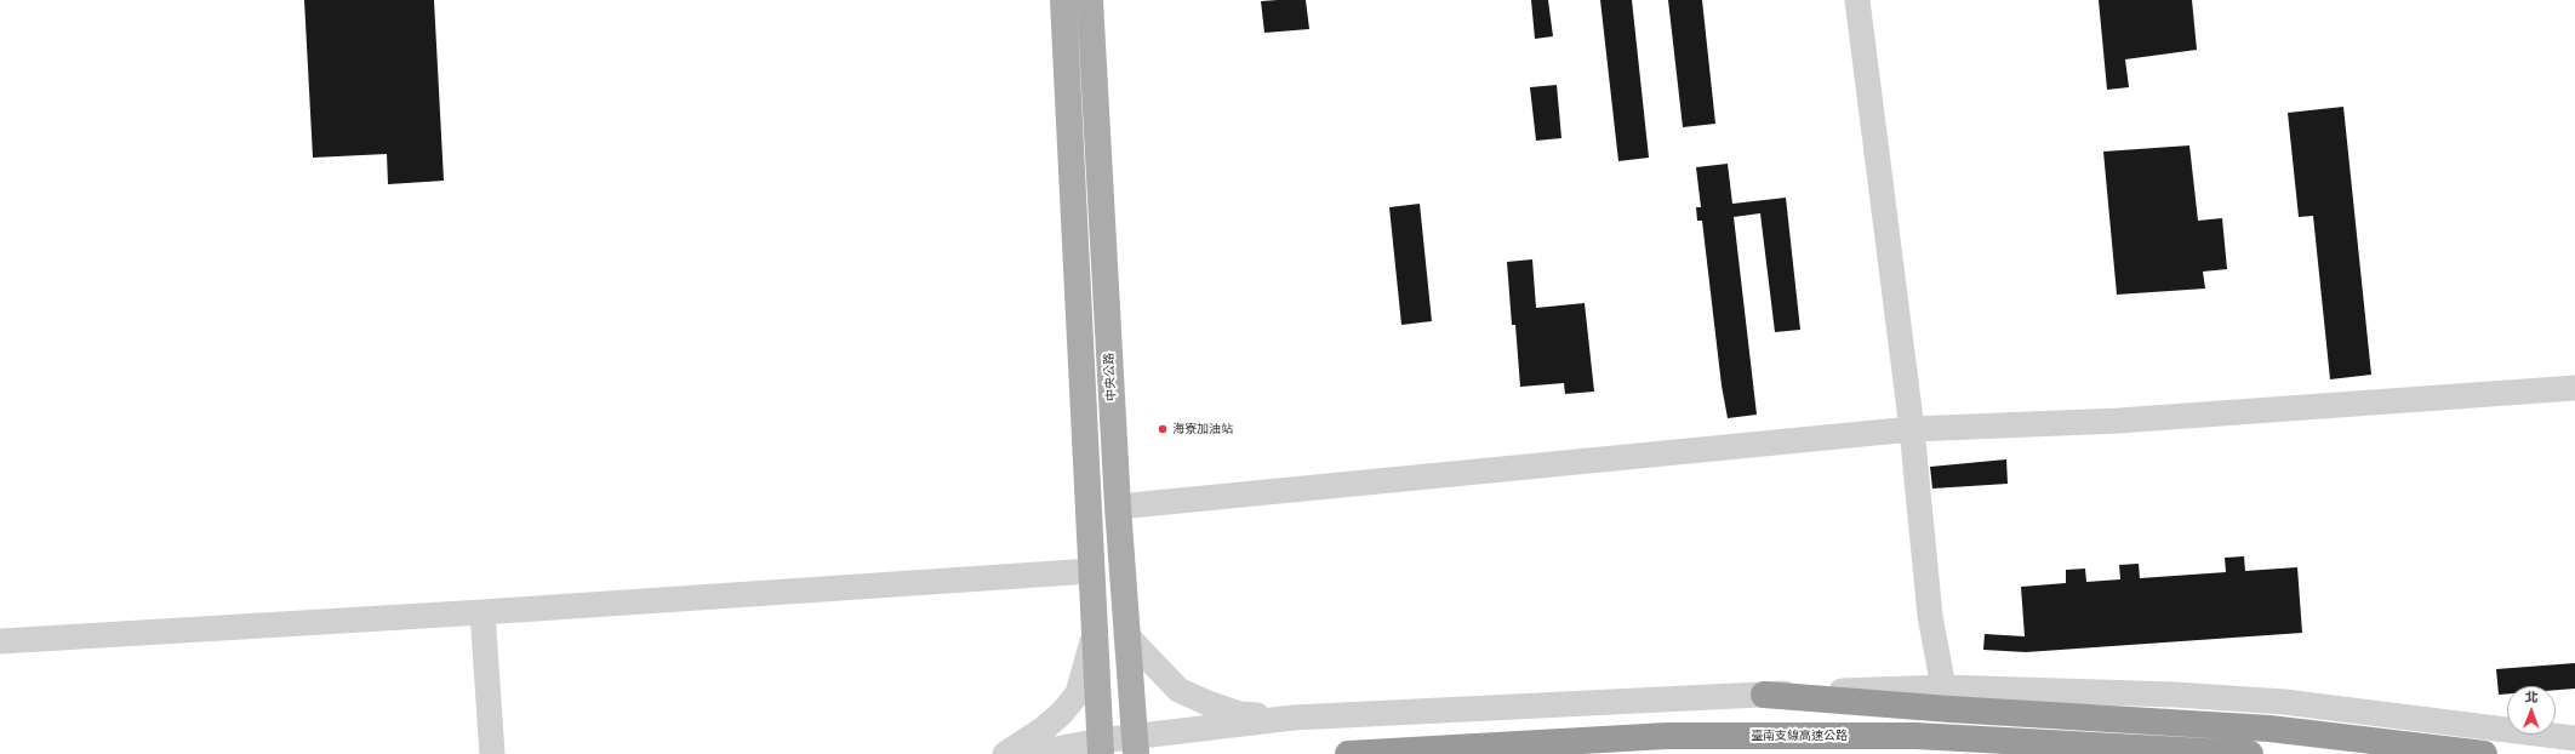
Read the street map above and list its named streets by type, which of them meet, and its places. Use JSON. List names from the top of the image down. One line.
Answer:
{"streets":{"highway":["臺南支線高速公路"],"main road":["中央公路"]},"places":["海寮加油站"],"north":"top"}
